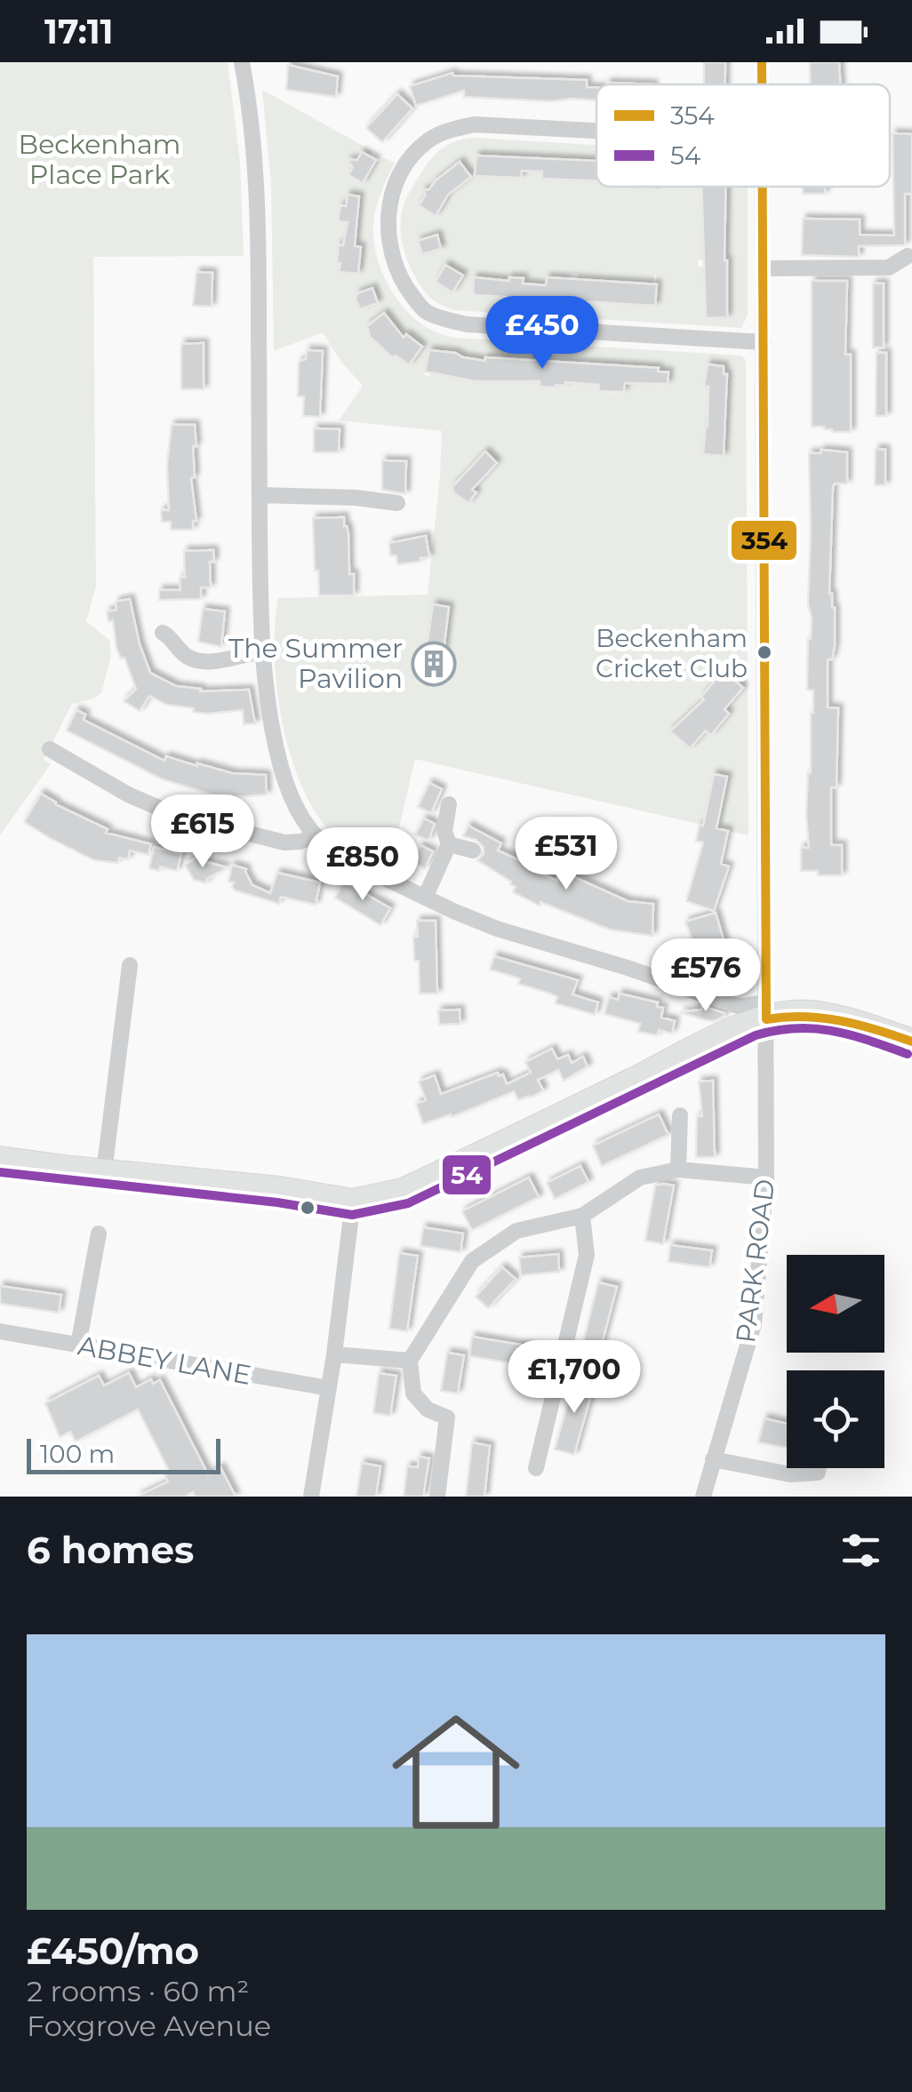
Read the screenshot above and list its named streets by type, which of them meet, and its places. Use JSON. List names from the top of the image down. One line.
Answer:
{"streets":{"street":["PARK ROAD","ABBEY LANE"]},"parks":["Beckenham Place Park"],"places":{"other":["Beckenham Cricket Club"],"building":["The Summer Pavilion"]},"lines":["transit line 354","transit line 54"],"legend":["354","54"],"scale_bar":"100 m","north":"left","page":{"status":"17:11","price":["£450","£615","£531","£850","£576","£1,700"],"scale":"100 m","heading":"6 homes","list":[{"name":"£450/mo","note":"2 rooms · 60 m² · Foxgrove Avenue"}]}}
